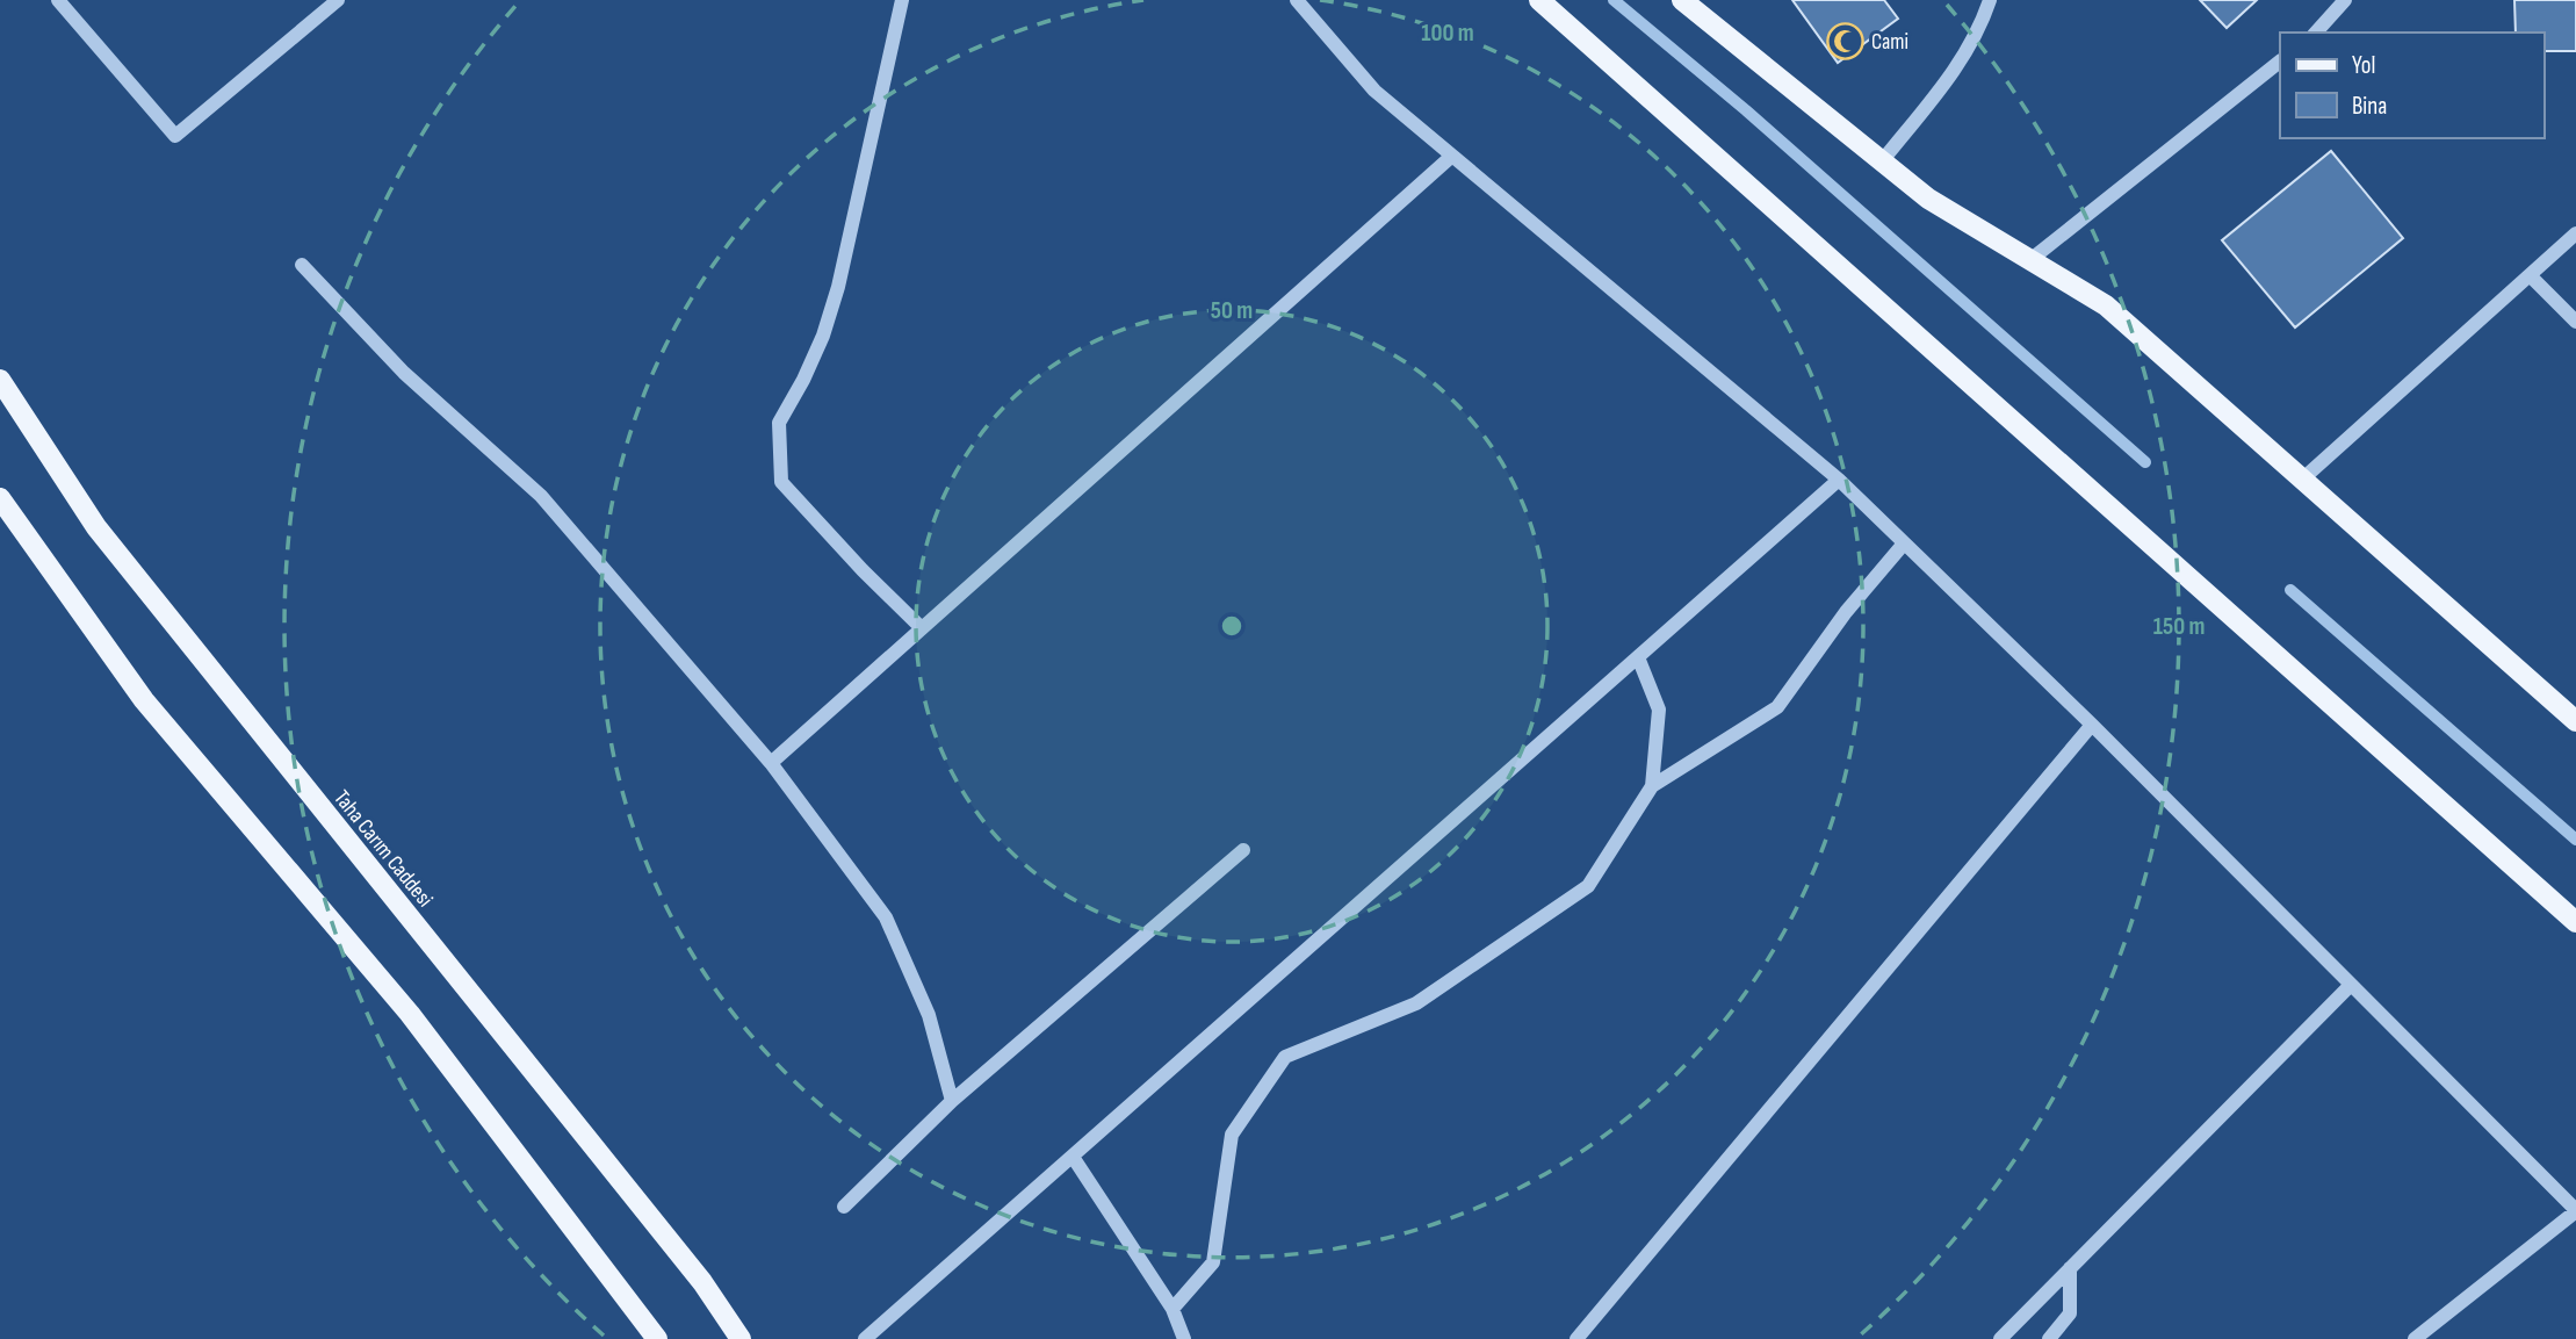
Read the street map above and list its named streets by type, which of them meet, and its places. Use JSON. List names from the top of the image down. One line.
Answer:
{"streets":{"main road":["Taha Carım Caddesi"]},"places":{"mosque":["Cami"]},"legend":["Yol","Bina"],"rings":["100 m","50 m","150 m"]}
